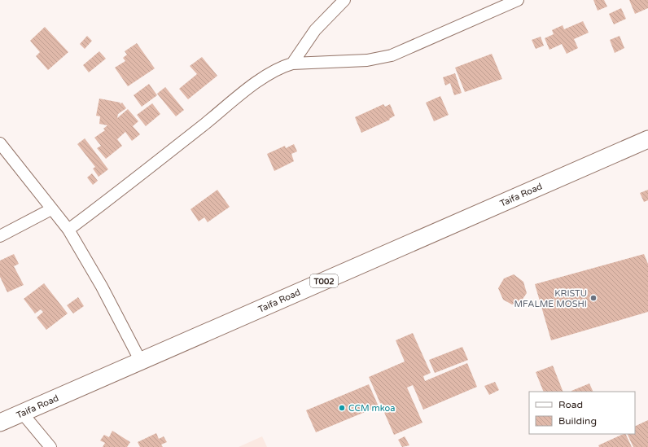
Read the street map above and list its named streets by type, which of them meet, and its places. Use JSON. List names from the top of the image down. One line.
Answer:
{"streets":{"highway":["Taifa Road","T002"]},"places":["KRISTU MFALME MOSHI","CCM mkoa"],"legend":["Road","Building"]}
